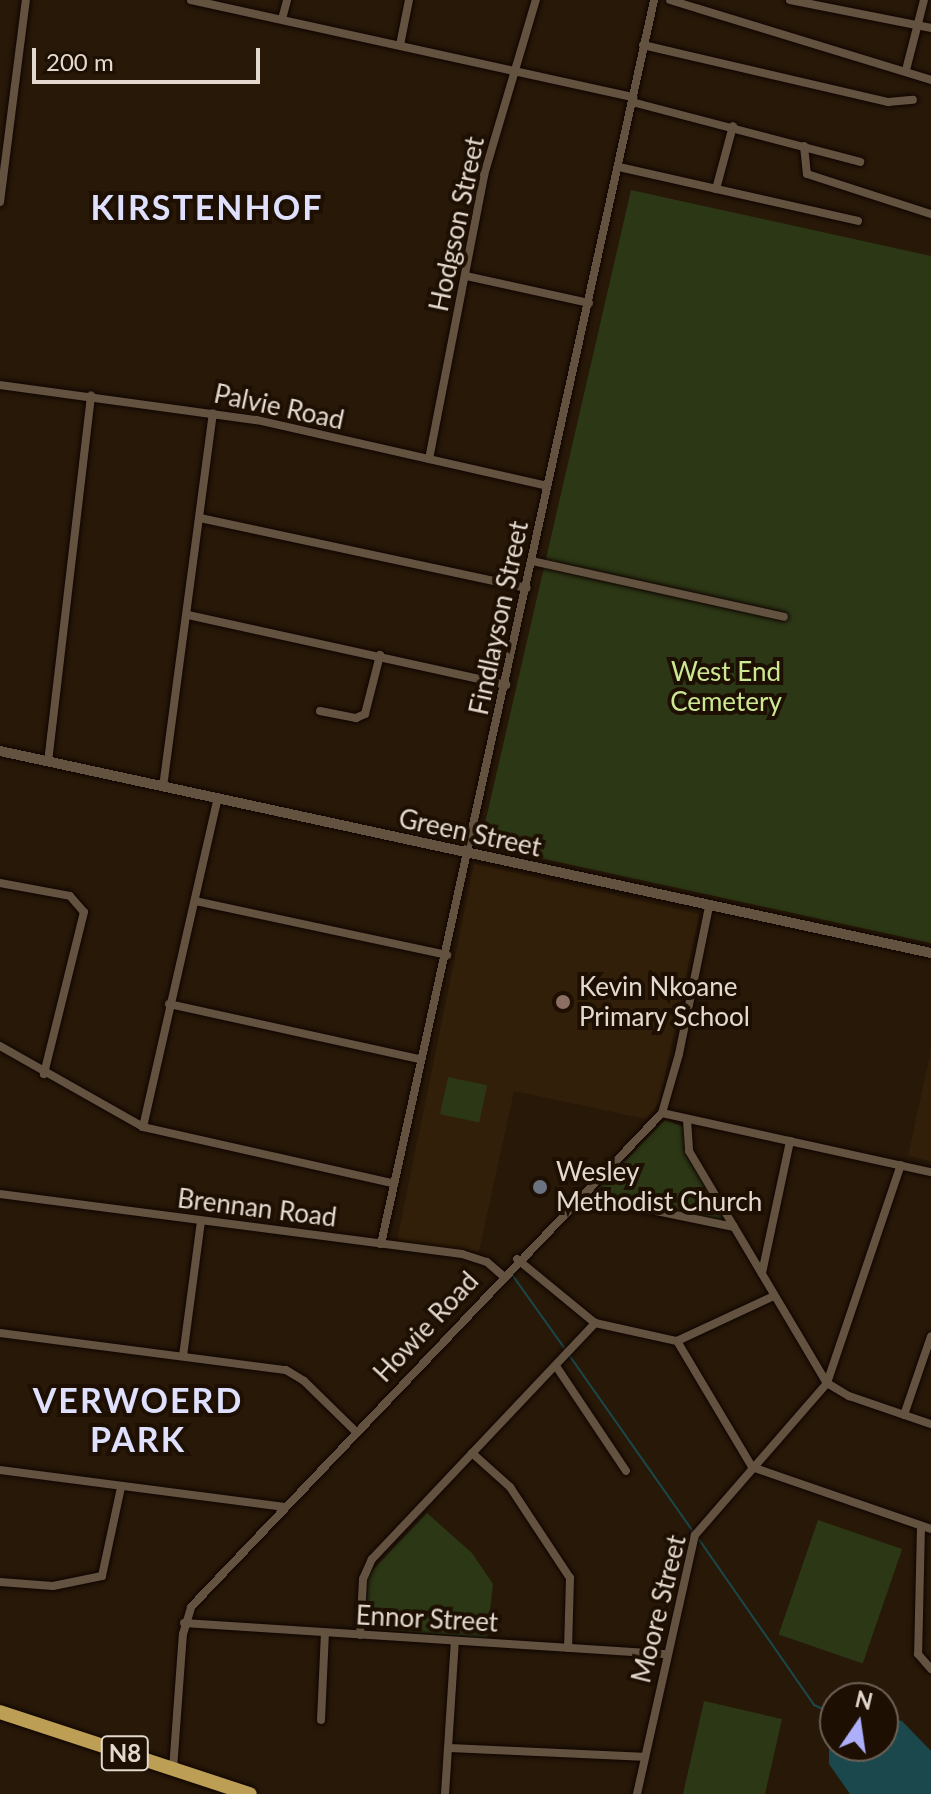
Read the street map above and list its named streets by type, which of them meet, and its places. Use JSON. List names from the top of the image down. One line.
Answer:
{"streets":{"highway":["N8"],"street":["Hodgson Street","Palvie Road","Findlayson Street","Green Street","Brennan Road","Howie Road","Moore Street","Ennor Street"]},"crossings":[["Hodgson Street","Palvie Road"],["Palvie Road","Findlayson Street"],["Findlayson Street","Green Street"],["Findlayson Street","Brennan Road"],["Green Street","Howie Road"],["Brennan Road","Howie Road"],["Howie Road","Ennor Street"],["Howie Road","N8"],["Moore Street","Ennor Street"]],"districts":["KIRSTENHOF","VERWOERD PARK"],"parks":["West End Cemetery"],"places":["Kevin Nkoane Primary School","Wesley Methodist Church"],"scale_bar":"200 m","north":"top"}
